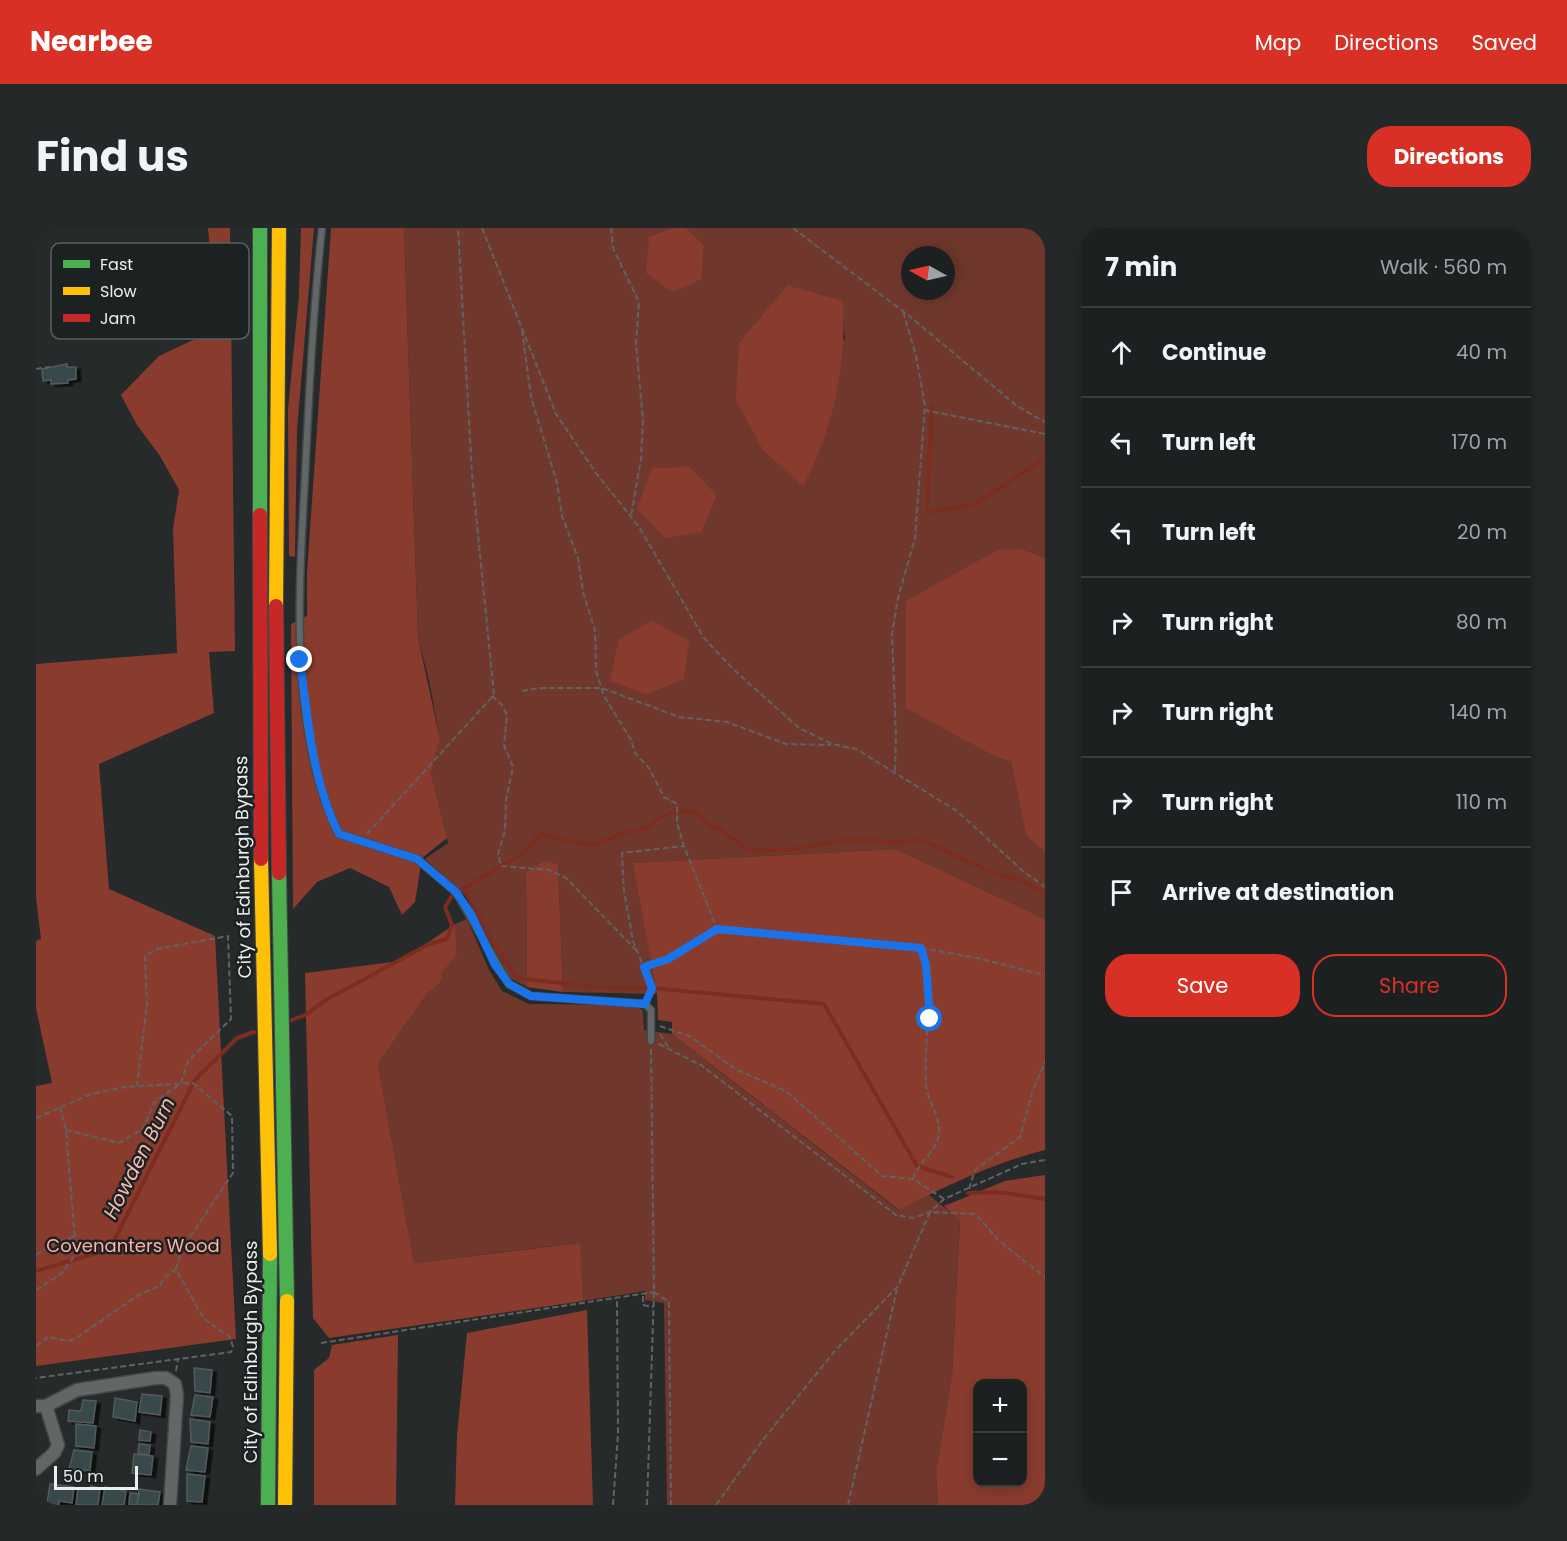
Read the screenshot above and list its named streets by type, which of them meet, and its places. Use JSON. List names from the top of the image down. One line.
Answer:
{"streets":{"highway":["City of Edinburgh Bypass"]},"water":["Howden Burn"],"parks":["Covenanters Wood"],"legend":["Fast","Slow","Jam"],"scale_bar":"50 m","north":"left","page":{"header":"Nearbee","nav":["Map","Directions","Saved"],"title":"Find us","buttons":["Directions",["Save","Share"]],"heading":["7 min","Walk · 560 m"],"list":[["Continue","40 m"],["Turn left","170 m"],["Turn left","20 m"],["Turn right","80 m"],["Turn right","140 m"],["Turn right","110 m"],"Arrive at destination"],"map_buttons":["+","−"],"scale":"50 m"}}
